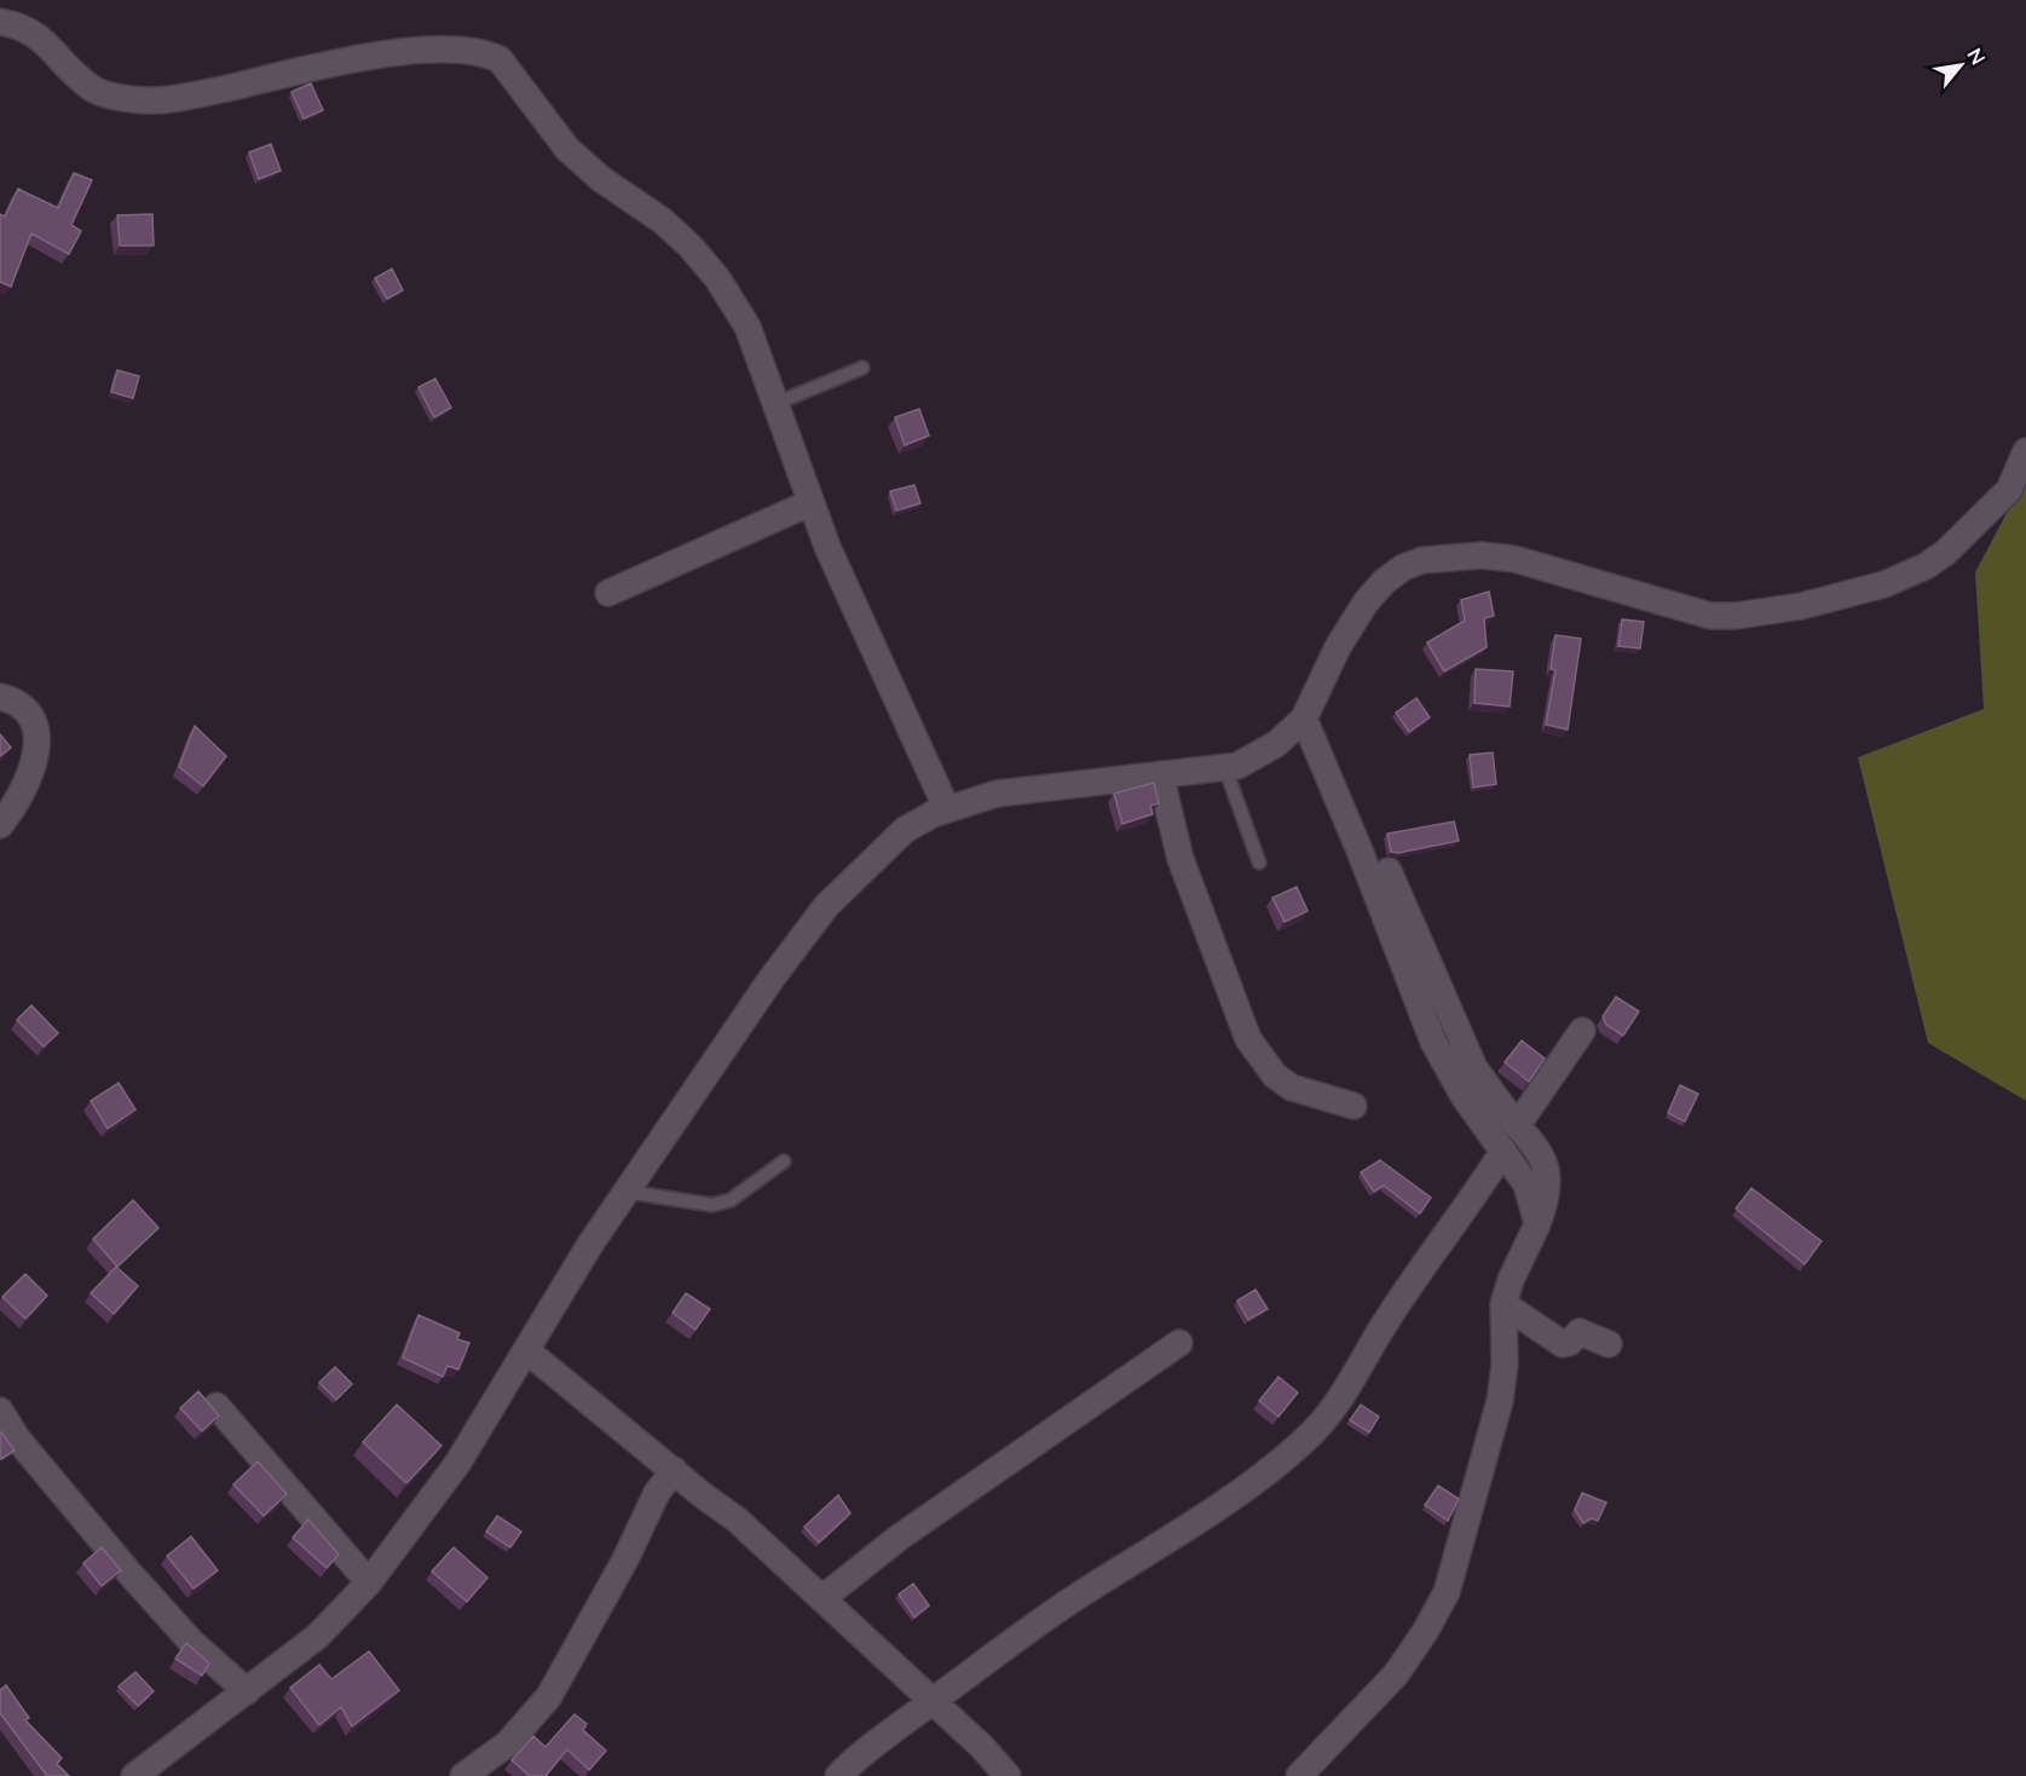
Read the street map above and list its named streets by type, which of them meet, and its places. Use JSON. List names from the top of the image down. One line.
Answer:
{"north":"top right"}
